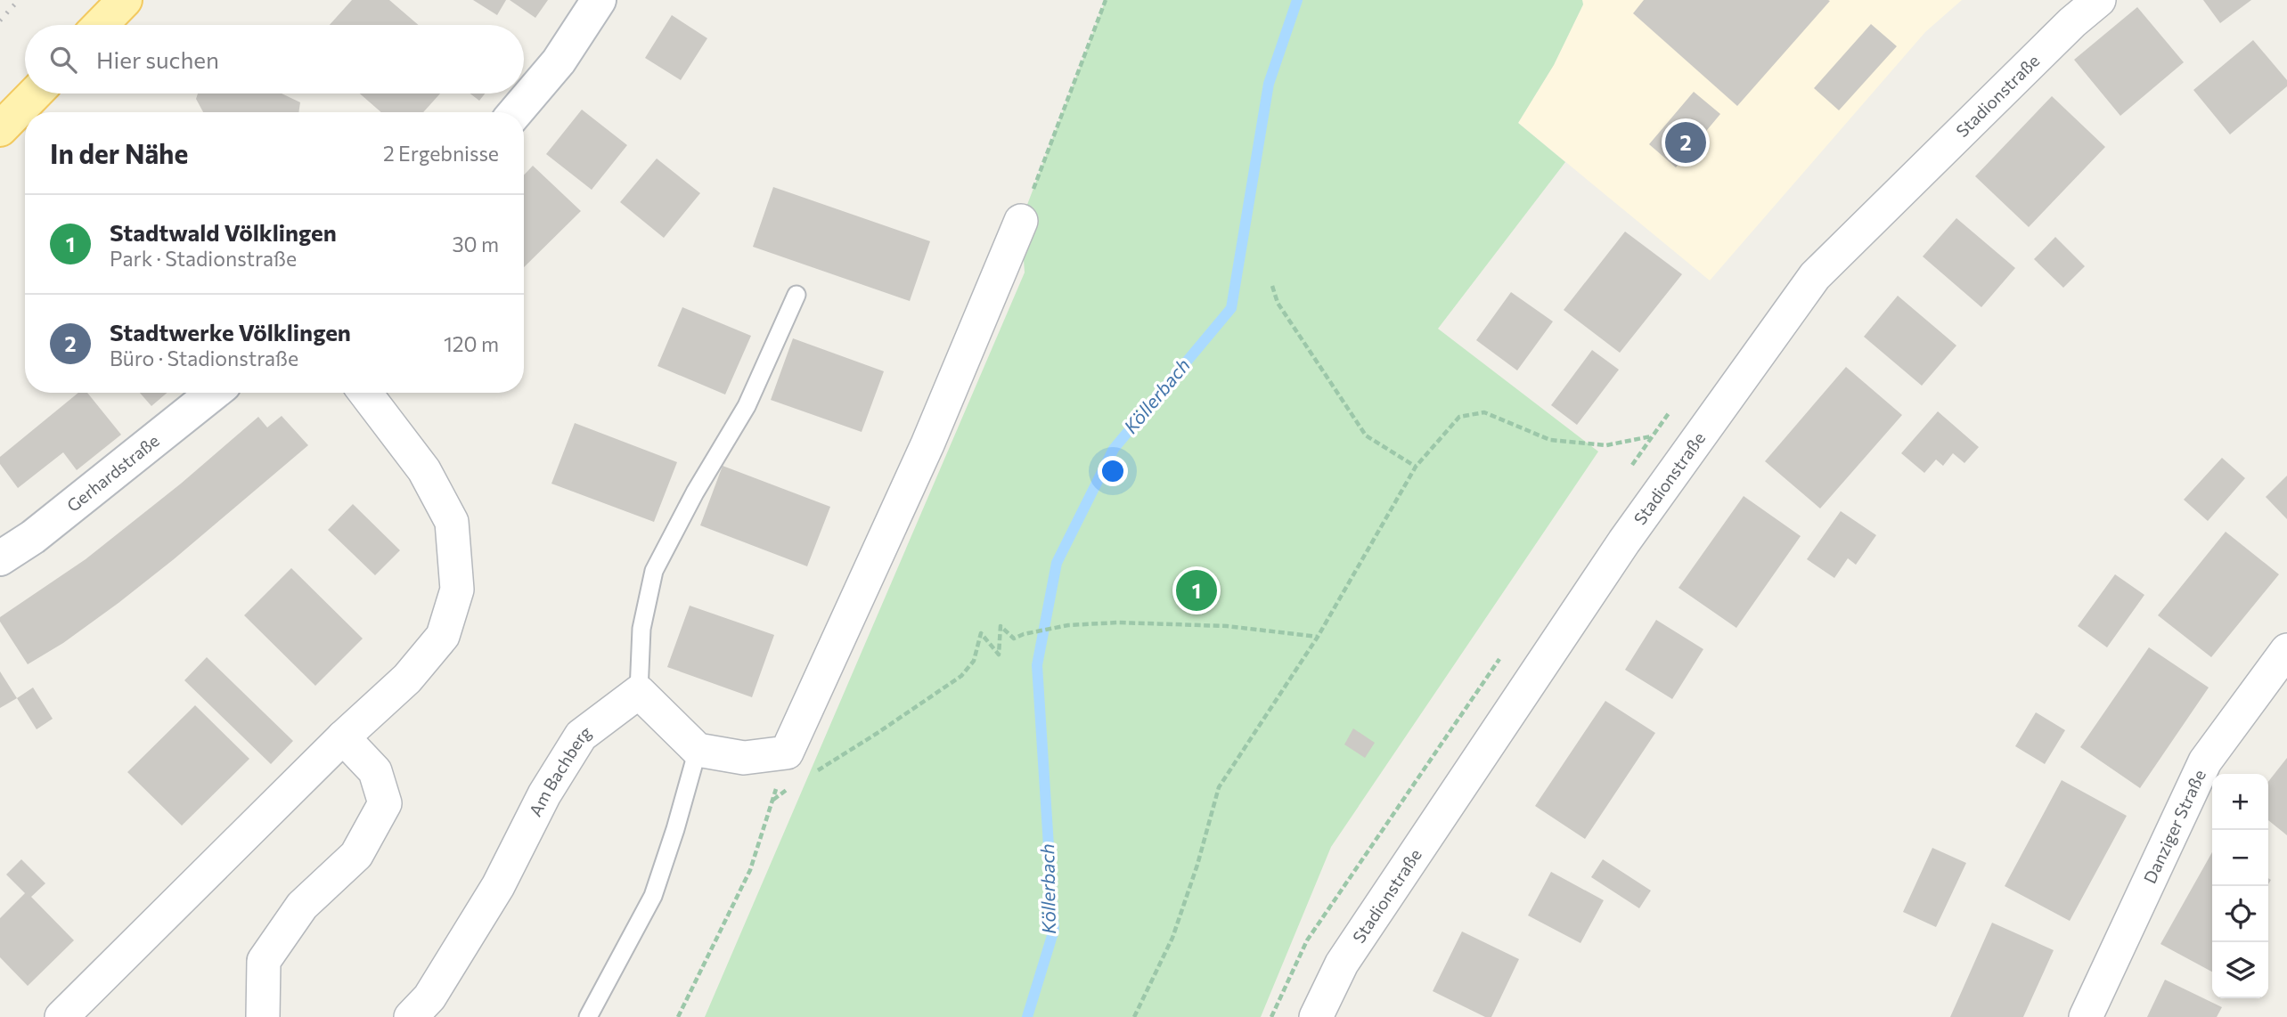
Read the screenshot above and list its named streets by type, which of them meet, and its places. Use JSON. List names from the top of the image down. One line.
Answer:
{"streets":{"street":["Stadionstraße","Gerhardstraße","Am Bachberg","Danziger Straße"]},"water":["Köllerbach"],"page":{"search":"Hier suchen","heading":["In der Nähe","2 Ergebnisse"],"pins":["2","1"],"list":[{"mark":"1","name":"Stadtwald Völklingen","note":"Park · Stadionstraße","value":"30 m"},{"mark":"2","name":"Stadtwerke Völklingen","note":"Büro · Stadionstraße","value":"120 m"}],"map_buttons":["+","−"]}}
